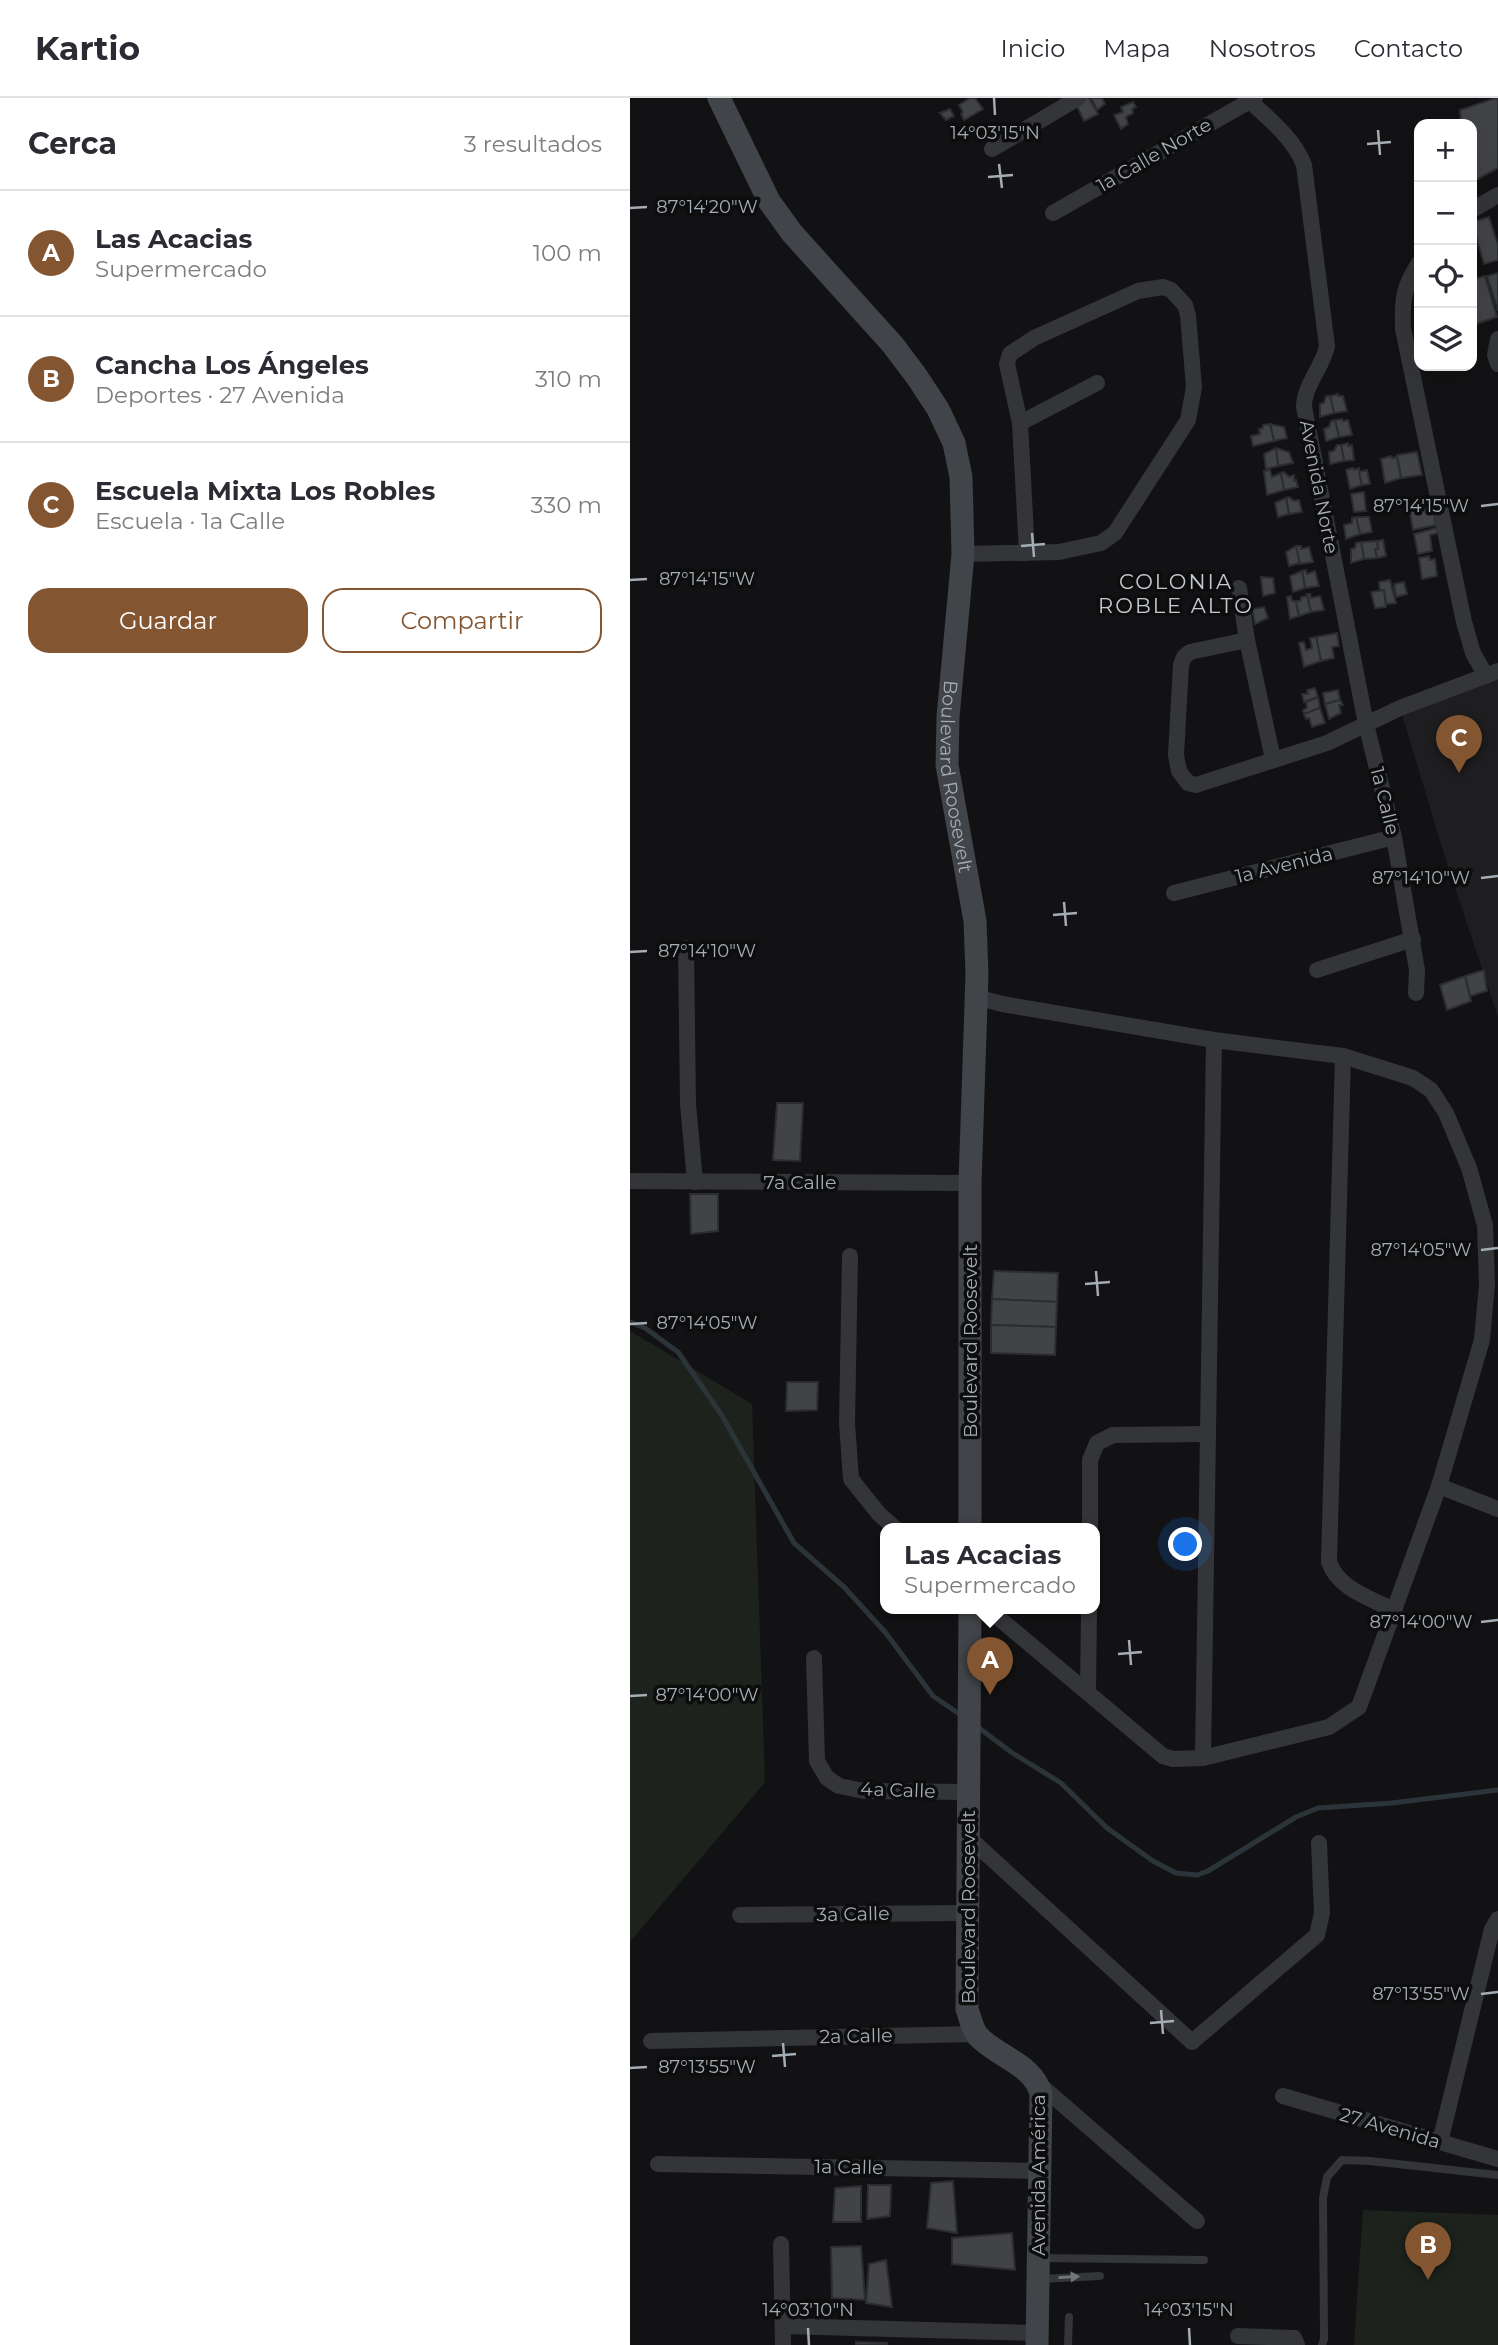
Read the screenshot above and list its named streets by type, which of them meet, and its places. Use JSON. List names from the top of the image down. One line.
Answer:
{"streets":{"main road":["Boulevard Roosevelt","Avenida América"],"street":["1a Calle Norte","Avenida Norte","1a Calle","1a Avenida","7a Calle","4a Calle","3a Calle","2a Calle","27 Avenida"]},"crossings":[["1a Calle Norte","Avenida Norte"],["Avenida Norte","1a Calle"],["Boulevard Roosevelt","7a Calle"],["Boulevard Roosevelt","4a Calle"],["Boulevard Roosevelt","3a Calle"],["Boulevard Roosevelt","2a Calle"],["Boulevard Roosevelt","Avenida América"],["1a Calle","1a Avenida"],["1a Calle","Avenida América"],["2a Calle","Avenida América"]],"districts":["COLONIA ROBLE ALTO"],"page":{"header":"Kartio","nav":["Inicio","Mapa","Nosotros","Contacto"],"heading":["Cerca","3 resultados"],"map_buttons":["+","−"],"list":[{"mark":"A","name":"Las Acacias","note":"Supermercado","value":"100 m"},{"mark":"B","name":"Cancha Los Ángeles","note":"Deportes · 27 Avenida","value":"310 m"},{"mark":"C","name":"Escuela Mixta Los Robles","note":"Escuela · 1a Calle","value":"330 m"}],"buttons":["Guardar","Compartir"],"pins":["C","A","B"],"popup":["Las Acacias","Supermercado"]},"coordinates":["14°03'15\"N","87°14'20\"W","87°14'15\"W","87°14'10\"W","87°14'05\"W","87°14'00\"W","87°13'55\"W","14°03'10\"N"]}
